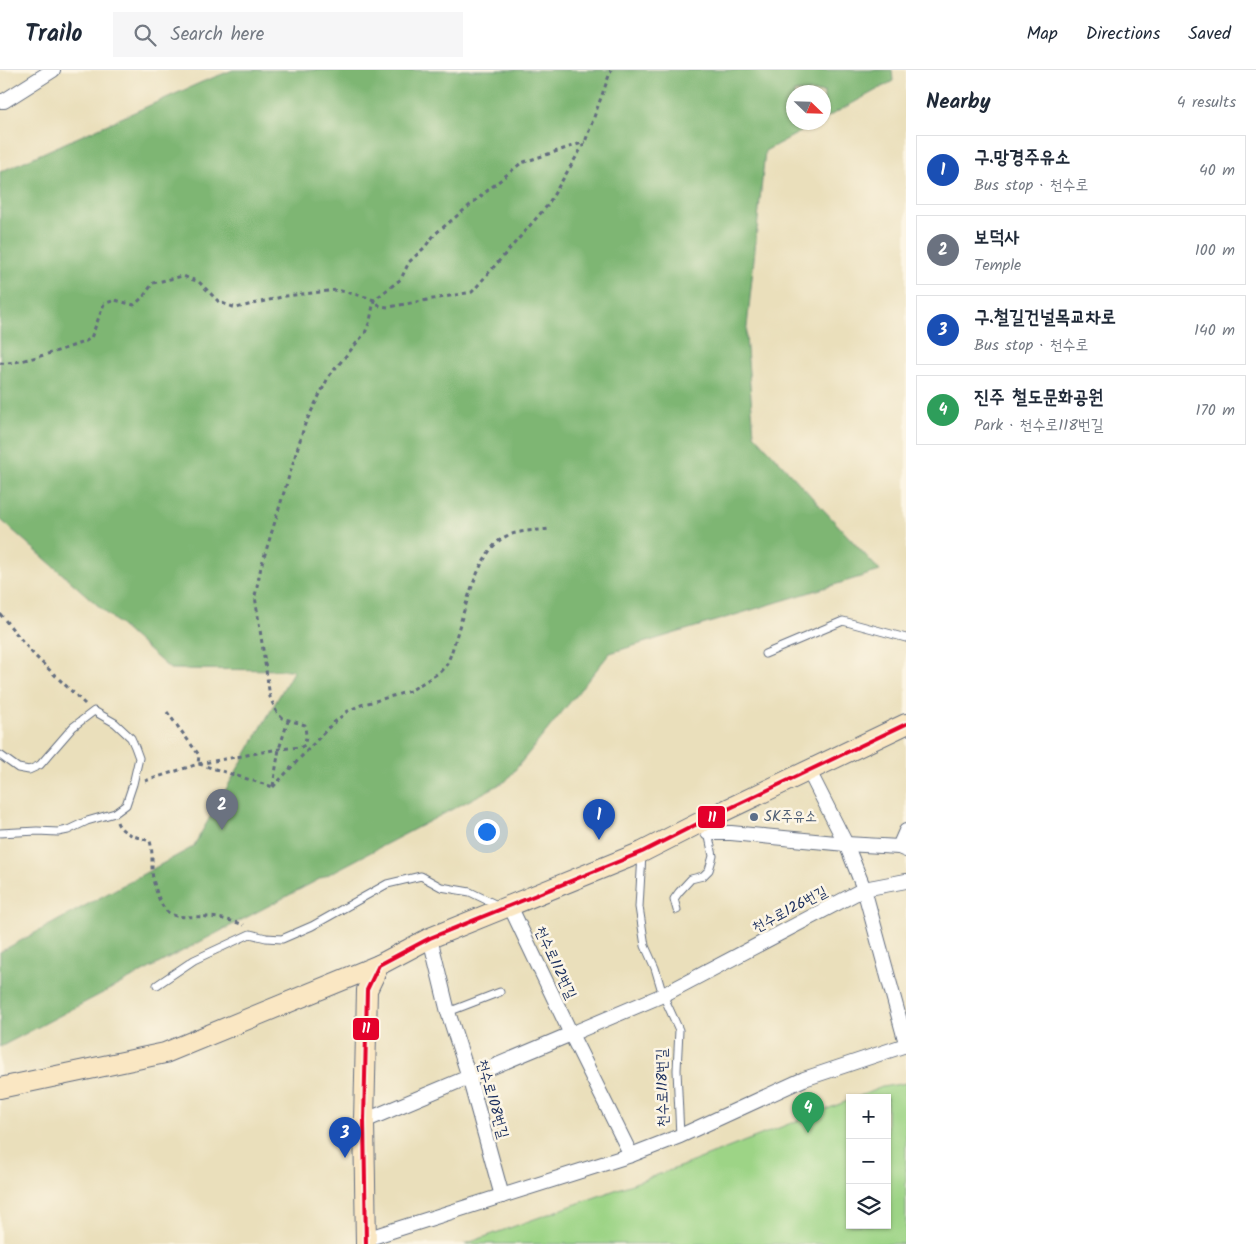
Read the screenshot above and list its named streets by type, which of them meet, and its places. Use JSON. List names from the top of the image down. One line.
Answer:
{"streets":{"street":["천수로126번길","천수로112번길","천수로118번길","천수로108번길"]},"crossings":[["천수로126번길","천수로118번길"]],"places":["SK주유소"],"lines":["transit line 11"],"north":"bottom right","page":{"header":"Trailo","search":"Search here","nav":["Map","Directions","Saved"],"heading":["Nearby","4 results"],"list":[{"mark":"1","name":"구.망경주유소","note":"Bus stop · 천수로","value":"40 m"},{"mark":"2","name":"보덕사","note":"Temple","value":"100 m"},{"mark":"3","name":"구.철길건널목교차로","note":"Bus stop · 천수로","value":"140 m"},{"mark":"4","name":"진주 철도문화공원","note":"Park · 천수로118번길","value":"170 m"}],"pins":["2","1","4","3"],"map_buttons":["+","−"]}}
